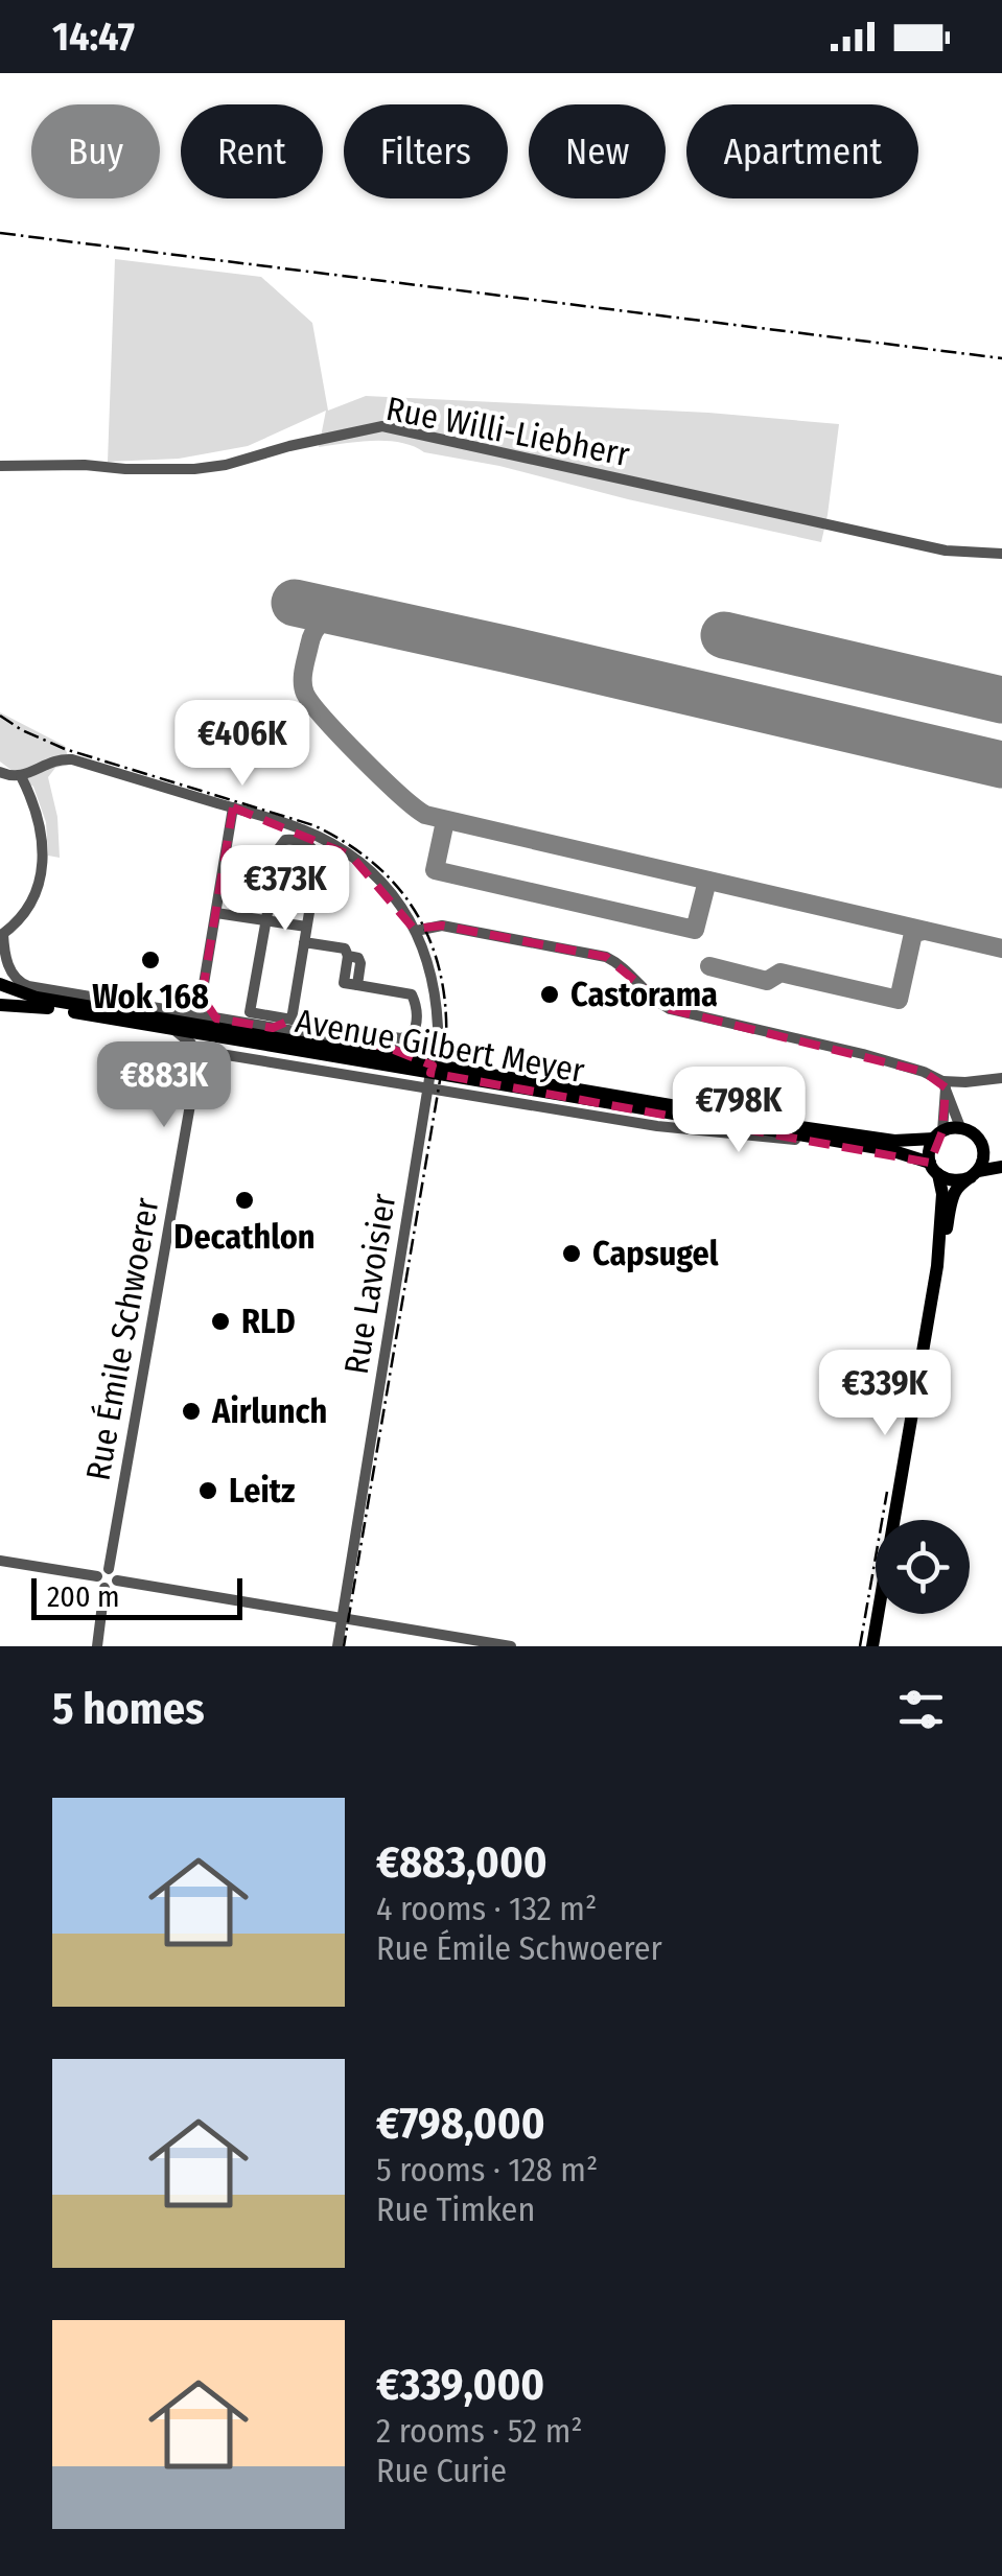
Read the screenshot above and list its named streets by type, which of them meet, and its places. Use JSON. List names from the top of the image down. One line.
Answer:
{"streets":{"main road":["Avenue Gilbert Meyer"],"street":["Rue Willi-Liebherr","Rue Lavoisier","Rue Émile Schwoerer"]},"places":["Wok 168","Castorama","Decathlon","Capsugel","RLD","Airlunch","Leitz"],"scale_bar":"200 m","page":{"status":"14:47","chip":["Buy","Rent","Filters","New","Apartment"],"price":["€406K","€373K","€883K","€798K","€339K"],"scale":"200 m","heading":"5 homes","list":[{"name":"€883,000","note":"4 rooms · 132 m² · Rue Émile Schwoerer"},{"name":"€798,000","note":"5 rooms · 128 m² · Rue Timken"},{"name":"€339,000","note":"2 rooms · 52 m² · Rue Curie"}]}}
